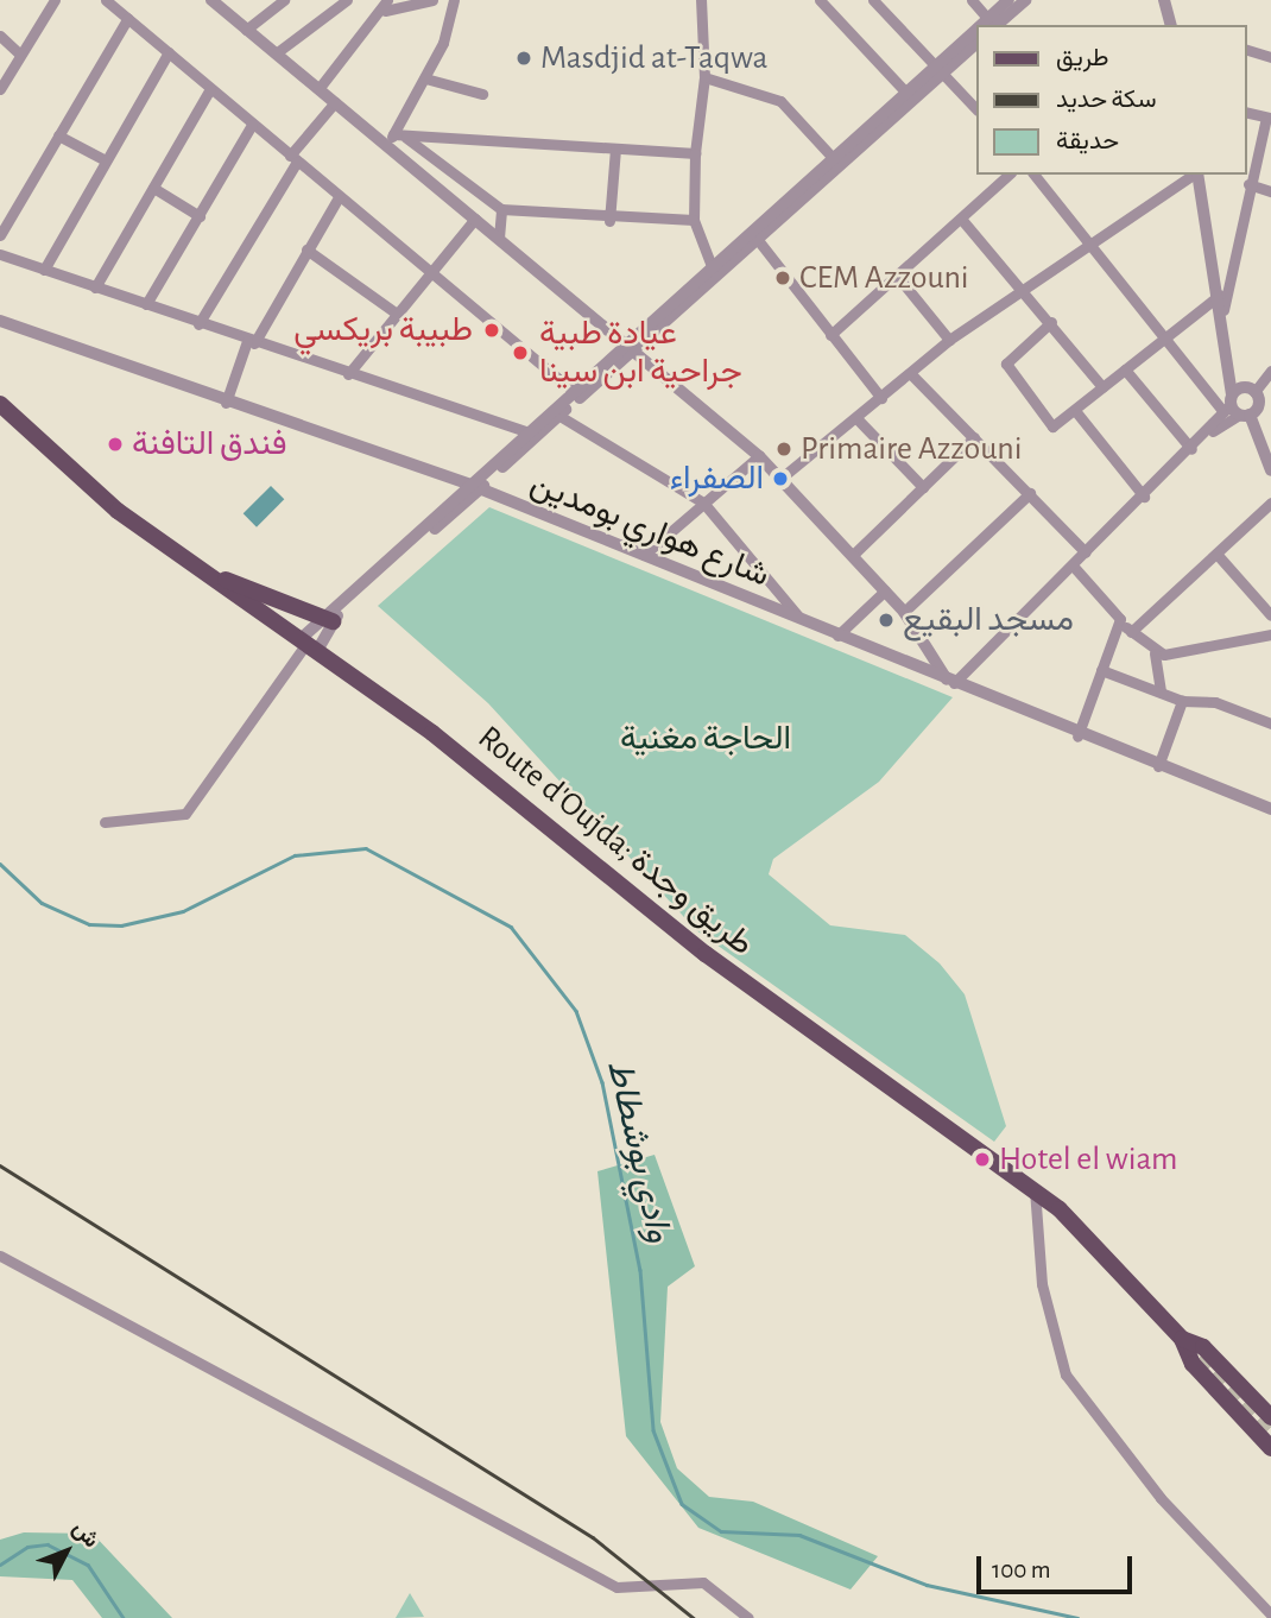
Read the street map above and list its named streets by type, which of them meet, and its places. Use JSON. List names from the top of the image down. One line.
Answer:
{"streets":{"main road":["Route d'Oujda; طريق وجدة"],"street":["شارع هواري بومدين"]},"water":["وادي بوشطاط"],"parks":["الحاجة مغنية"],"places":["Masdjid at-Taqwa","CEM Azzouni","طبيبة بريكسي","عيادة طبية جراحية ابن سينا","فندق التافنة","Primaire Azzouni","الصفراء","مسجد البقيع","Hotel el wiam"],"legend":["طريق","سكة حديد","حديقة"],"scale_bar":"100 m","north":"top right"}
